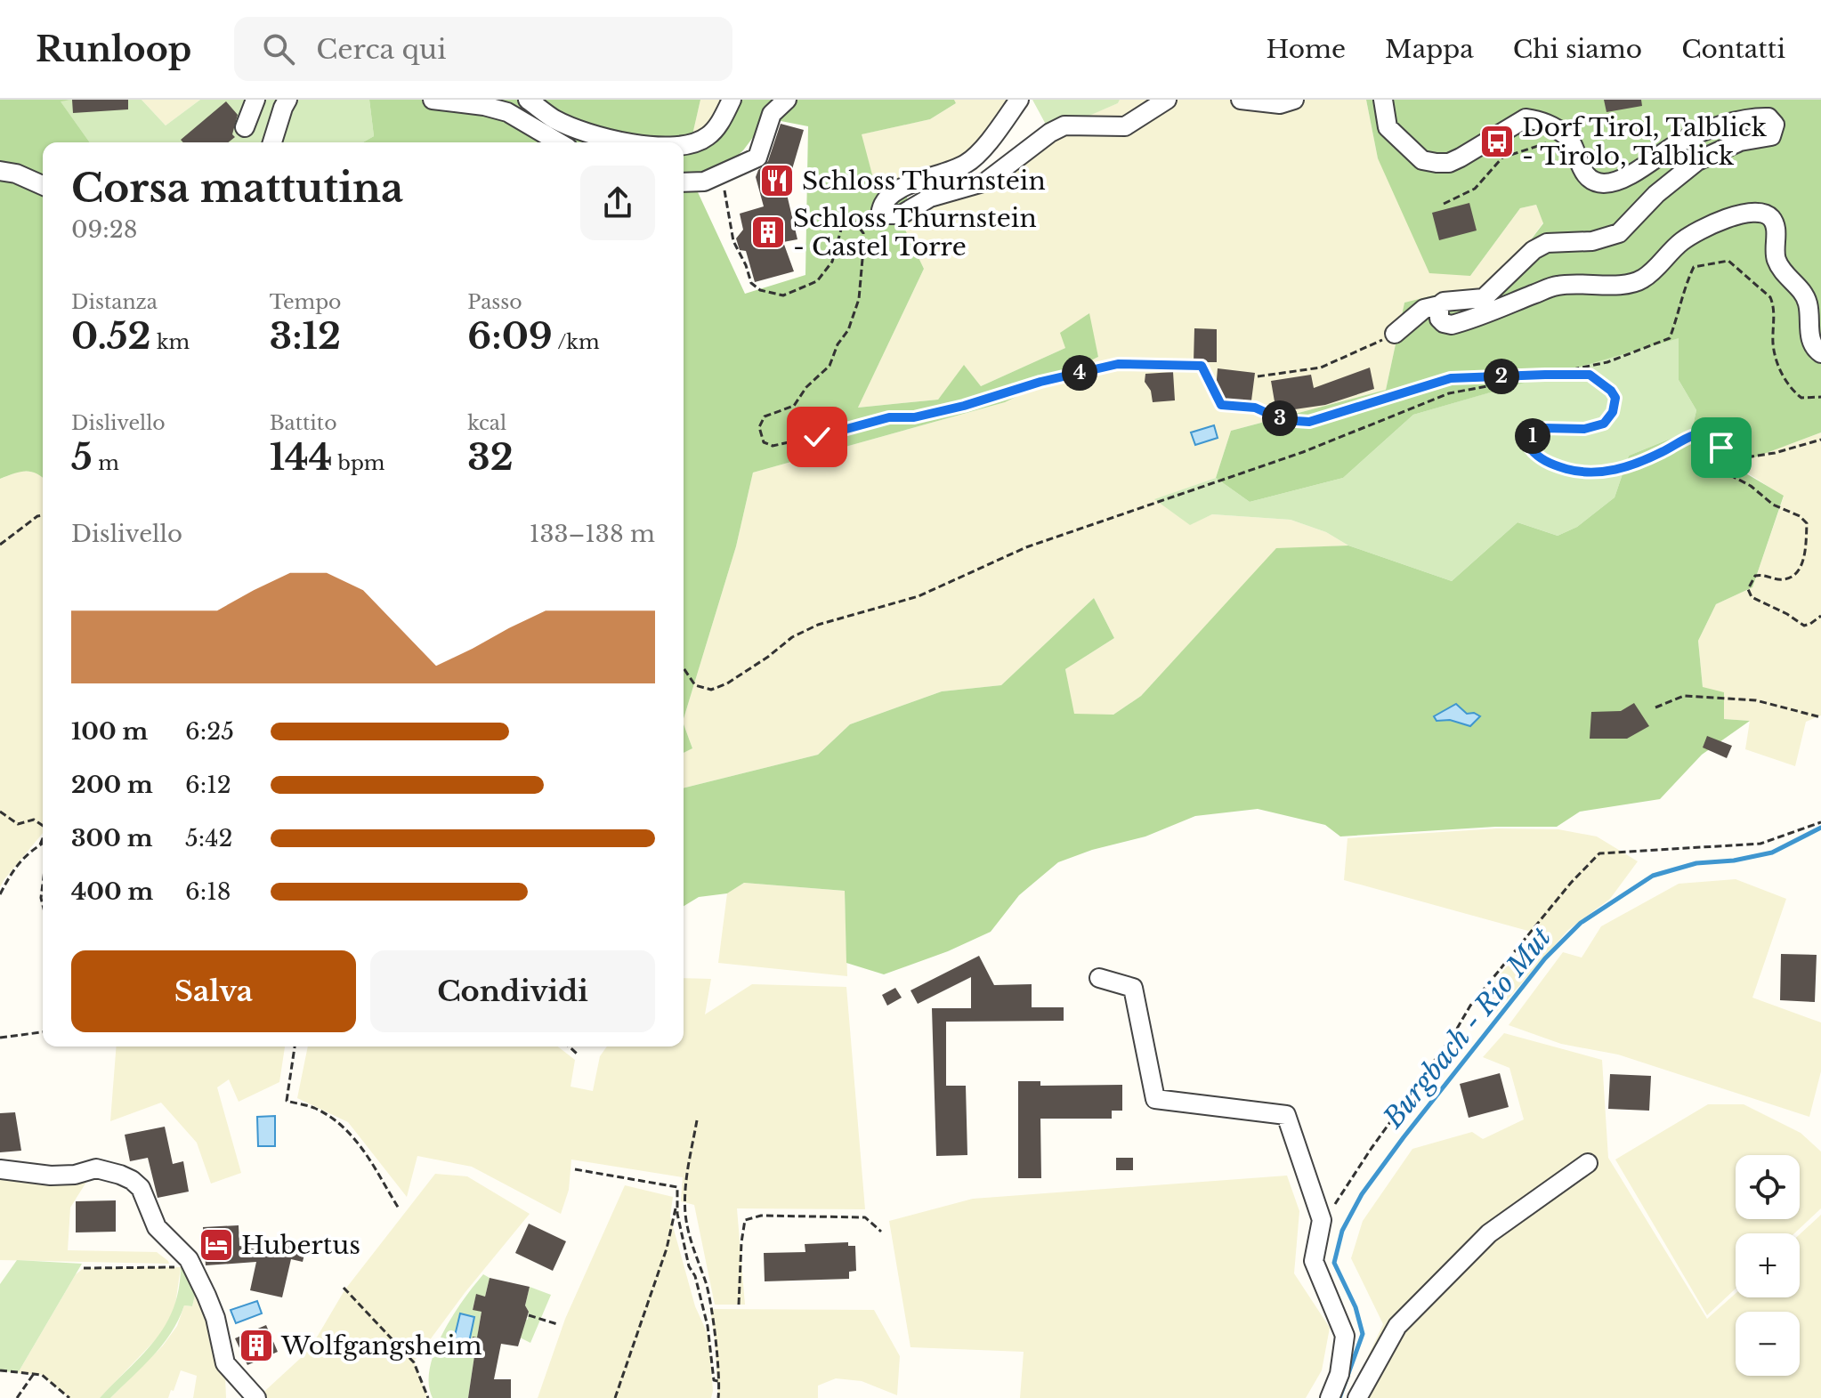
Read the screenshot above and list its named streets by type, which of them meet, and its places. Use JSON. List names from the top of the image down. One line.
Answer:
{"water":["Burgbach - Rio Mut"],"places":{"bus stop":["Dorf Tirol, Talblick - Tirolo, Talblick"],"restaurant":["Schloss Thurnstein"],"building":["Schloss Thurnstein - Castel Torre","Wolfgangsheim"],"hotel":["Hubertus"]},"page":{"header":"Runloop","search":"Cerca qui","nav":["Home","Mappa","Chi siamo","Contatti"],"heading":["Corsa mattutina","09:28"],"stats":[["Distanza","0.52 km"],["Tempo","3:12"],["Passo","6:09 /km"],["Dislivello","5 m"],["Battito","144 bpm"],["kcal","32"]],"pins":["4","2","3","1"],"chart":["Dislivello","133–138 m"],"list":[{"name":"100 m","note":"6:25"},{"name":"200 m","note":"6:12"},{"name":"300 m","note":"5:42"},{"name":"400 m","note":"6:18"}],"buttons":["Salva","Condividi"],"map_buttons":["+","−"]}}
